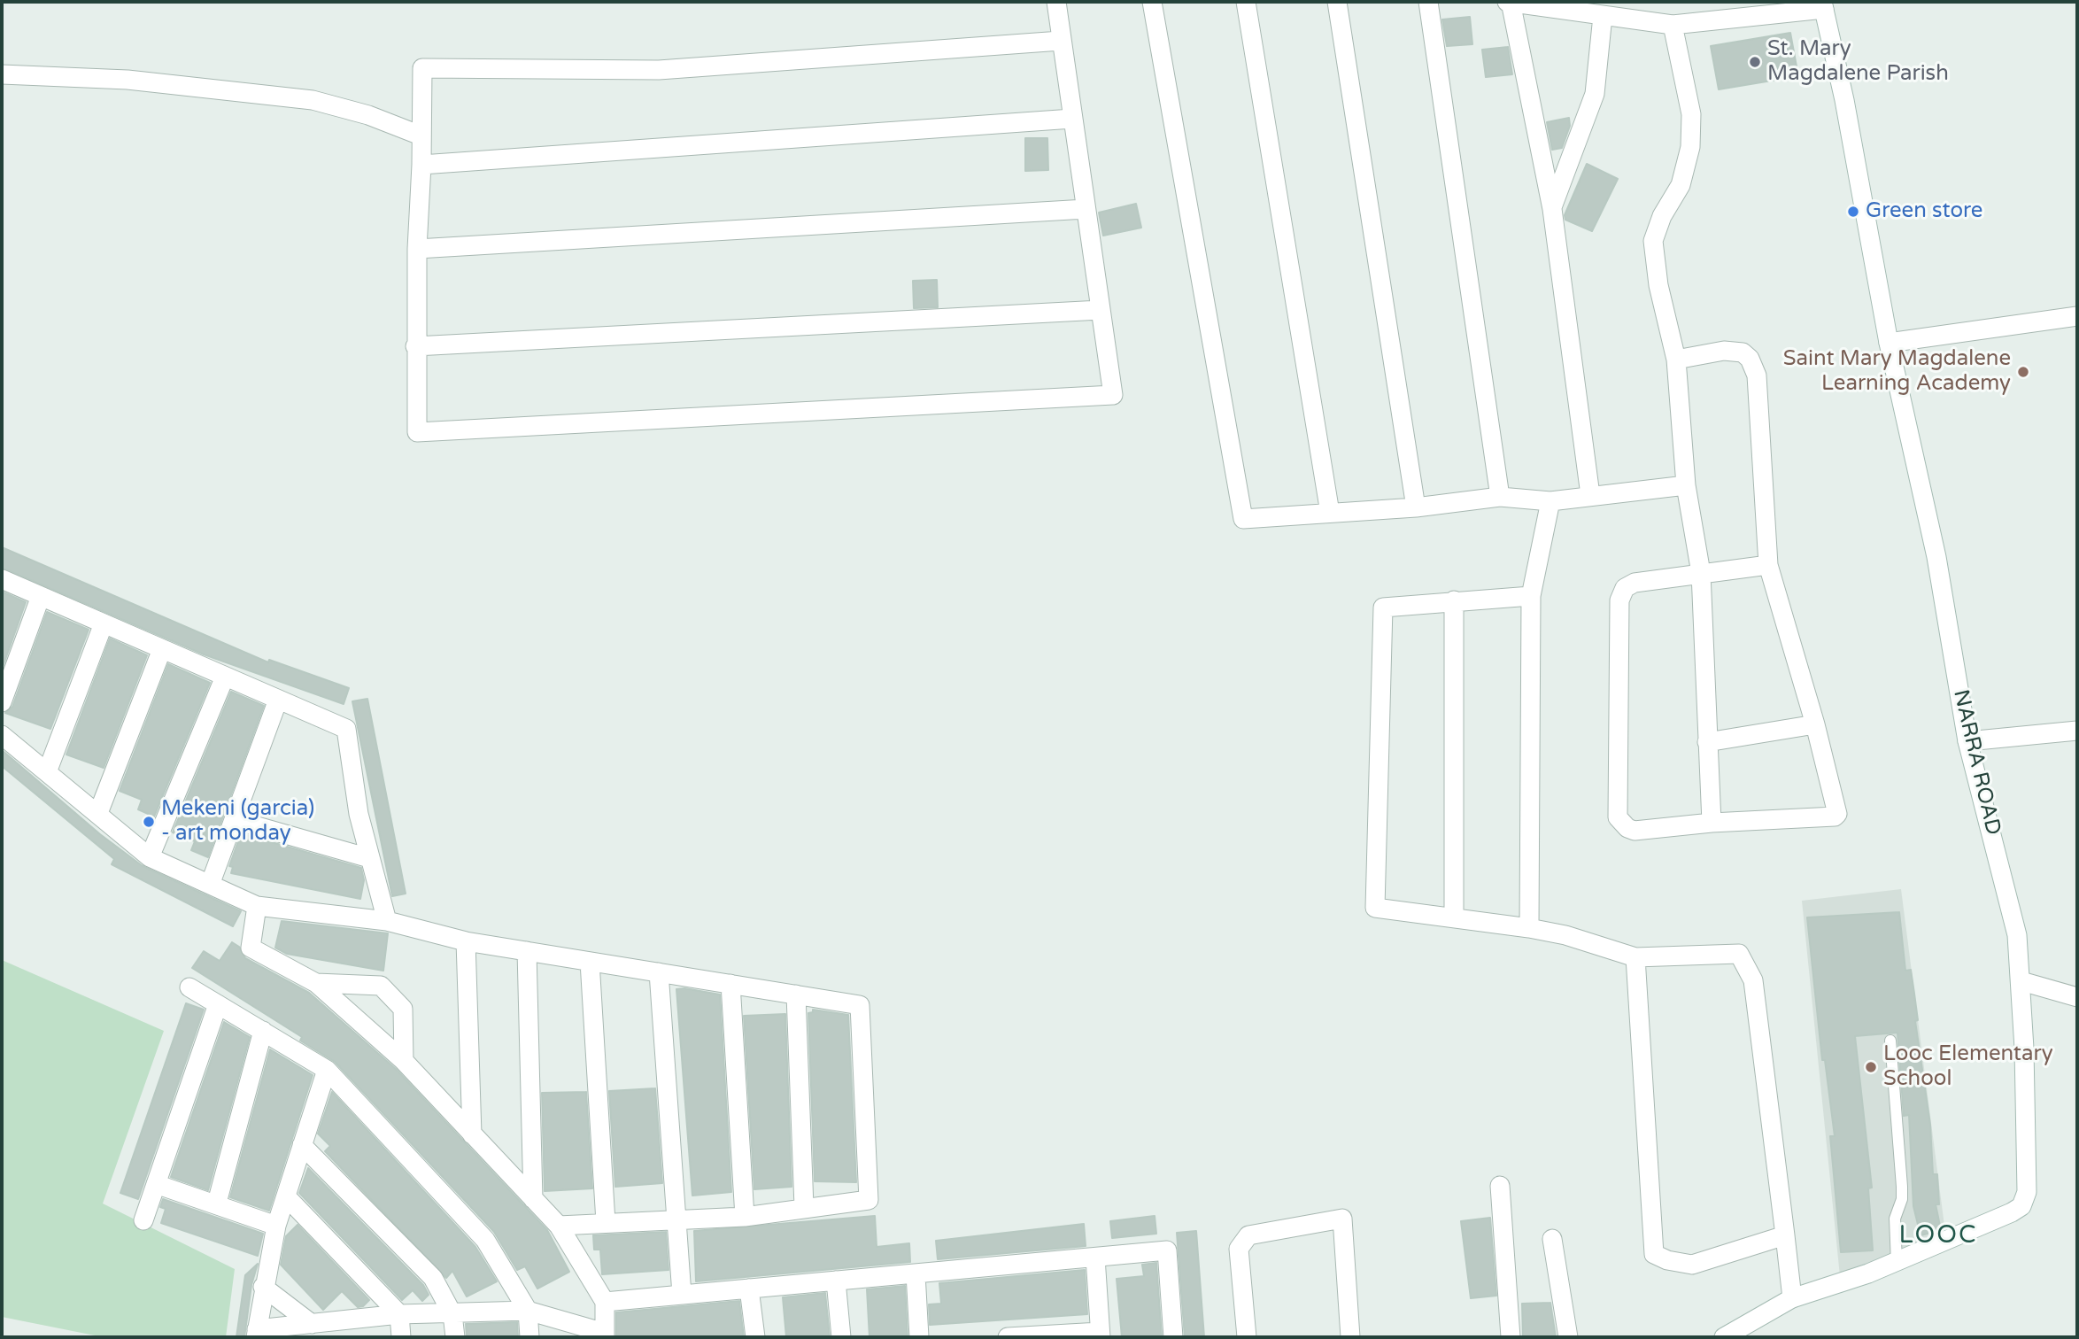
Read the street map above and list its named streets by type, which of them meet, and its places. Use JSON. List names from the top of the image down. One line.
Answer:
{"streets":{"street":["NARRA ROAD"]},"districts":["LOOC"],"places":["St. Mary Magdalene Parish","Green store","Saint Mary Magdalene Learning Academy","Mekeni (garcia) - art monday","Looc Elementary School"]}
